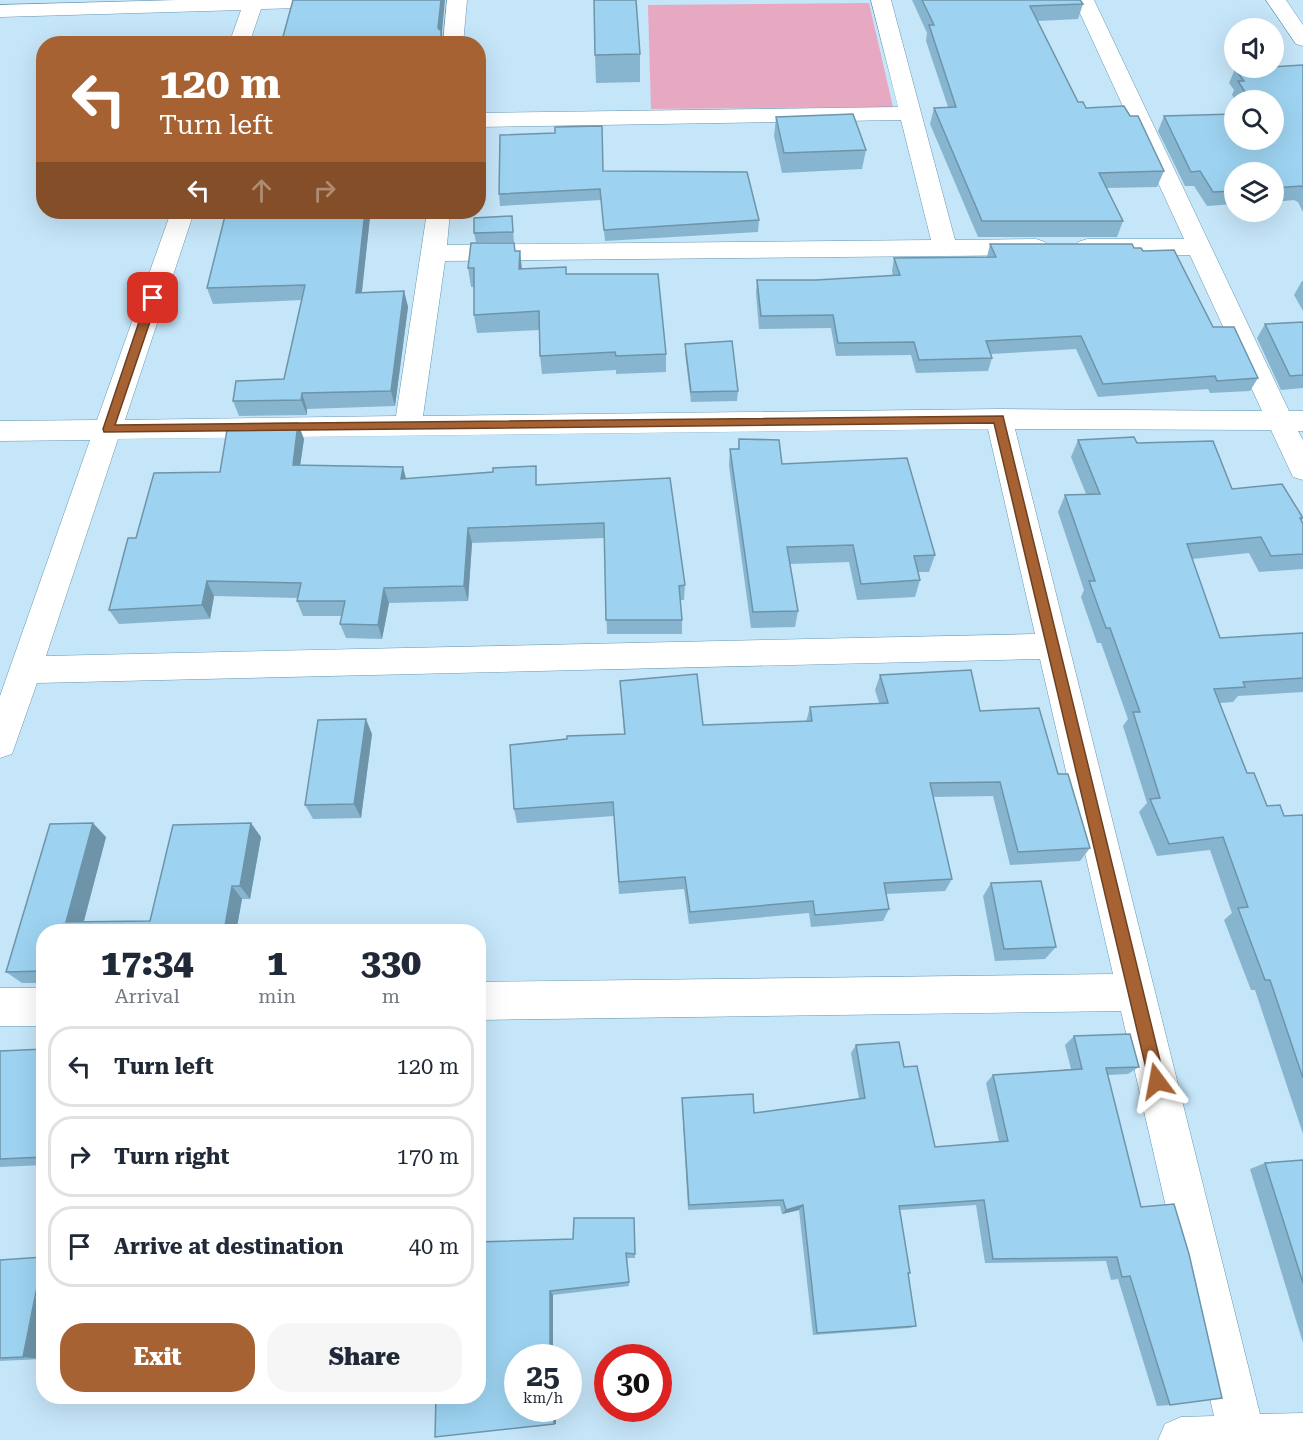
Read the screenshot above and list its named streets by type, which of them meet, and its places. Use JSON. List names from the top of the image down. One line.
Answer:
{"page":{"turn":["120 m","Turn left"],"eta":["17:34","Arrival","1","min","330","m"],"list":[{"name":"Turn left","value":"120 m"},{"name":"Turn right","value":"170 m"},{"name":"Arrive at destination","value":"40 m"}],"buttons":["Exit","Share"],"speed":"25 km/h","limit":"30"}}
